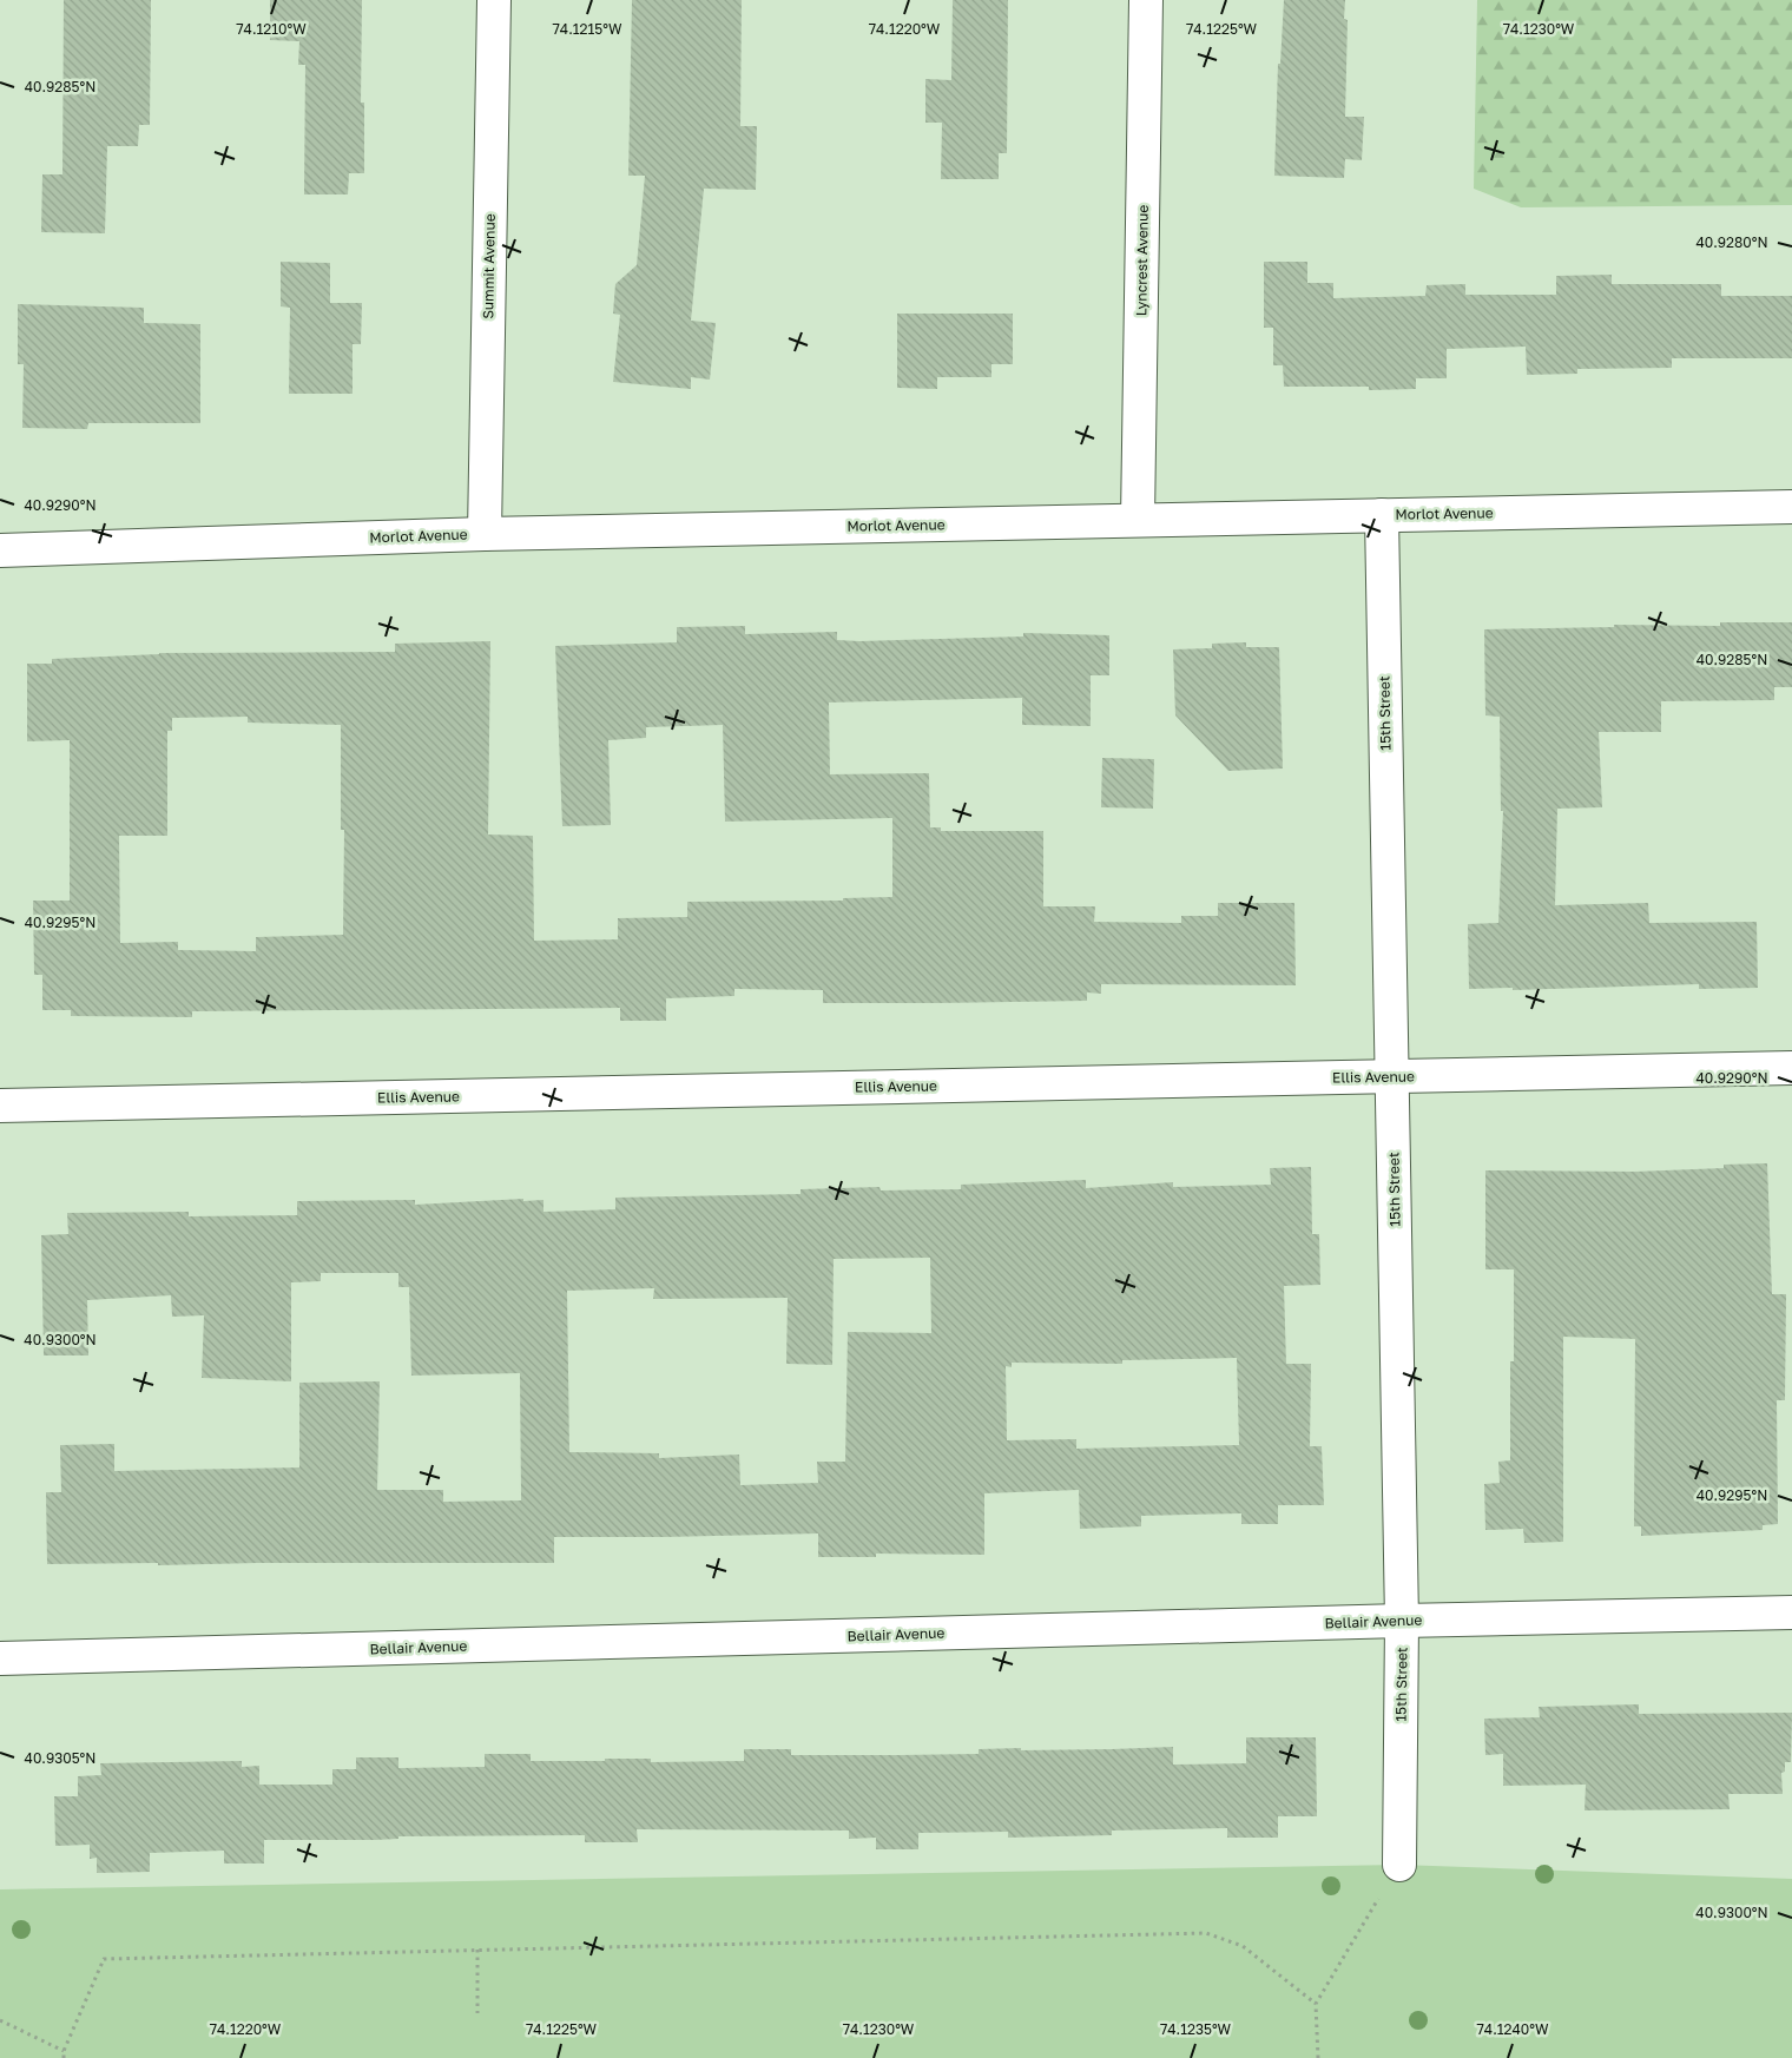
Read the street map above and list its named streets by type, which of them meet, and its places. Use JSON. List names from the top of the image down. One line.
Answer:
{"streets":{"street":["Lyncrest Avenue","Summit Avenue","Morlot Avenue","15th Street","Ellis Avenue","Bellair Avenue"]},"crossings":[["Lyncrest Avenue","Morlot Avenue"],["Summit Avenue","Morlot Avenue"],["Morlot Avenue","15th Street"],["15th Street","Ellis Avenue"],["15th Street","Bellair Avenue"]],"coordinates":["74.1210°W","74.1215°W","74.1220°W","74.1225°W","74.1230°W","40.9285°N","40.9280°N","40.9290°N","40.9295°N","40.9300°N","40.9305°N","74.1235°W","74.1240°W"]}
